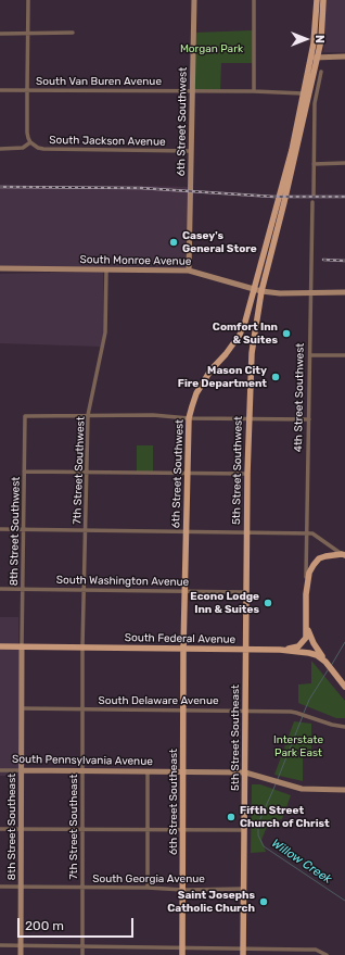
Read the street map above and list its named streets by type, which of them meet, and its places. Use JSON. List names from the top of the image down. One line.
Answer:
{"streets":{"main road":["6th Street Southwest","5th Street Southwest","South Federal Avenue","5th Street Southeast","6th Street Southeast"],"street":["South Van Buren Avenue","South Jackson Avenue","South Monroe Avenue","4th Street Southwest","7th Street Southwest","8th Street Southwest","South Washington Avenue","South Delaware Avenue","South Pennsylvania Avenue","8th Street Southeast","7th Street Southeast","South Georgia Avenue"]},"crossings":[["South Van Buren Avenue","6th Street Southwest"],["6th Street Southwest","South Jackson Avenue"],["6th Street Southwest","South Monroe Avenue"],["6th Street Southwest","South Washington Avenue"],["6th Street Southwest","South Federal Avenue"],["6th Street Southwest","6th Street Southeast"],["South Monroe Avenue","4th Street Southwest"],["South Monroe Avenue","7th Street Southwest"],["South Monroe Avenue","5th Street Southwest"],["7th Street Southwest","8th Street Southwest"],["7th Street Southwest","South Washington Avenue"],["7th Street Southwest","South Federal Avenue"],["7th Street Southwest","7th Street Southeast"],["5th Street Southwest","South Washington Avenue"],["5th Street Southwest","South Federal Avenue"],["5th Street Southwest","5th Street Southeast"],["8th Street Southwest","South Washington Avenue"],["8th Street Southwest","South Federal Avenue"],["8th Street Southwest","8th Street Southeast"],["South Federal Avenue","5th Street Southeast"],["South Federal Avenue","6th Street Southeast"],["South Federal Avenue","8th Street Southeast"],["South Federal Avenue","7th Street Southeast"],["South Delaware Avenue","5th Street Southeast"],["South Delaware Avenue","6th Street Southeast"],["South Delaware Avenue","8th Street Southeast"],["South Delaware Avenue","7th Street Southeast"],["5th Street Southeast","South Pennsylvania Avenue"],["5th Street Southeast","South Georgia Avenue"],["South Pennsylvania Avenue","6th Street Southeast"],["South Pennsylvania Avenue","8th Street Southeast"],["South Pennsylvania Avenue","7th Street Southeast"],["6th Street Southeast","South Georgia Avenue"],["8th Street Southeast","South Georgia Avenue"],["7th Street Southeast","South Georgia Avenue"]],"water":["Willow Creek"],"parks":["Morgan Park","Interstate Park East"],"places":["Casey's General Store","Comfort Inn & Suites","Mason City Fire Department","Econo Lodge Inn & Suites","Fifth Street Church of Christ","Saint Josephs Catholic Church"],"scale_bar":"200 m","north":"right"}
